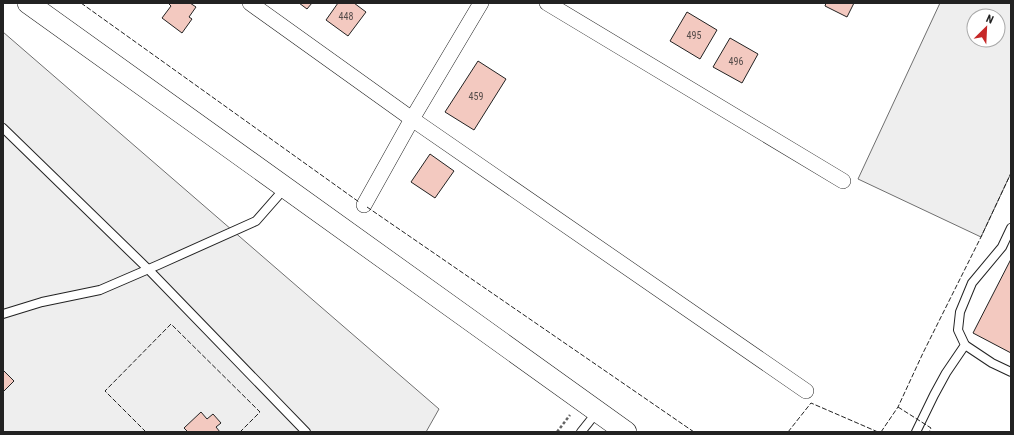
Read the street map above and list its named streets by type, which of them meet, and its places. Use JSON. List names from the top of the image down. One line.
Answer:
{"house_numbers":["448","495","496","459"],"north":"top right"}
